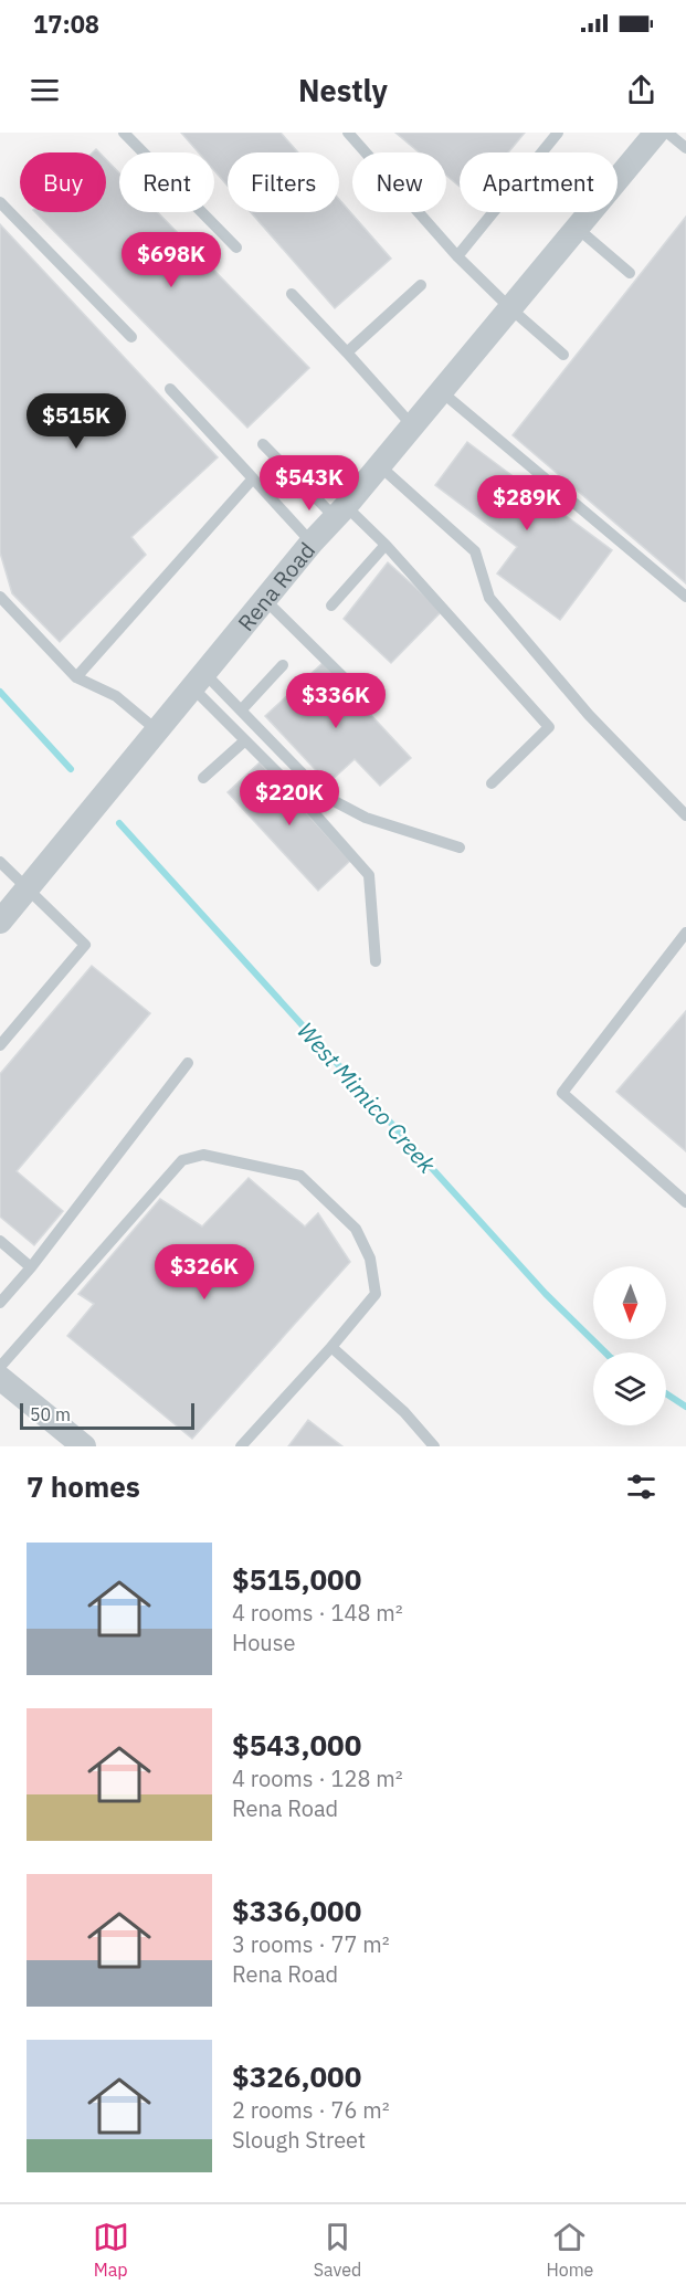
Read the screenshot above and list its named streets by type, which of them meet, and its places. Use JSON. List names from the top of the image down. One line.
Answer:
{"streets":{"street":["Rena Road"]},"water":["West Mimico Creek"],"scale_bar":"50 m","north":"bottom","page":{"status":"17:08","header":"Nestly","chip":["Buy","Rent","Filters","New","Apartment"],"price":["$698K","$515K","$543K","$289K","$336K","$220K","$326K"],"scale":"50 m","heading":"7 homes","list":[{"name":"$515,000","note":"4 rooms · 148 m² · House"},{"name":"$543,000","note":"4 rooms · 128 m² · Rena Road"},{"name":"$336,000","note":"3 rooms · 77 m² · Rena Road"},{"name":"$326,000","note":"2 rooms · 76 m² · Slough Street"}],"tabs":["Map","Saved","Home"]}}
